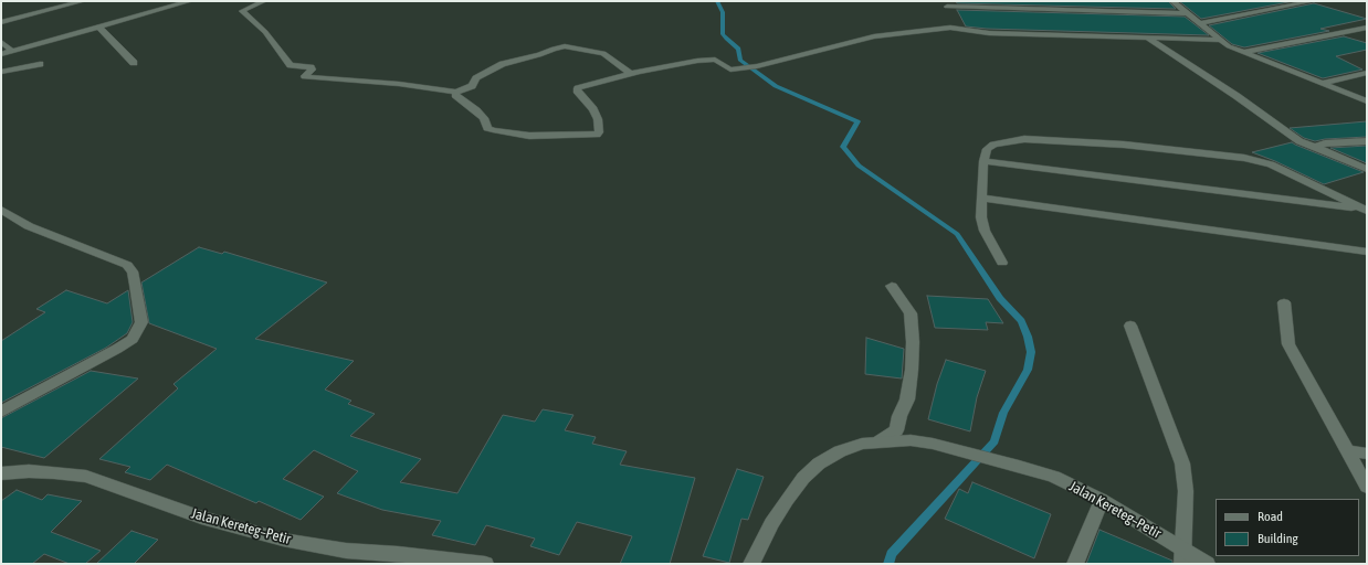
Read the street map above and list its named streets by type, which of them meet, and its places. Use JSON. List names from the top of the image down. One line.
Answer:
{"streets":{"street":["Jalan Kereteg–Petir"]},"legend":["Road","Building"]}
